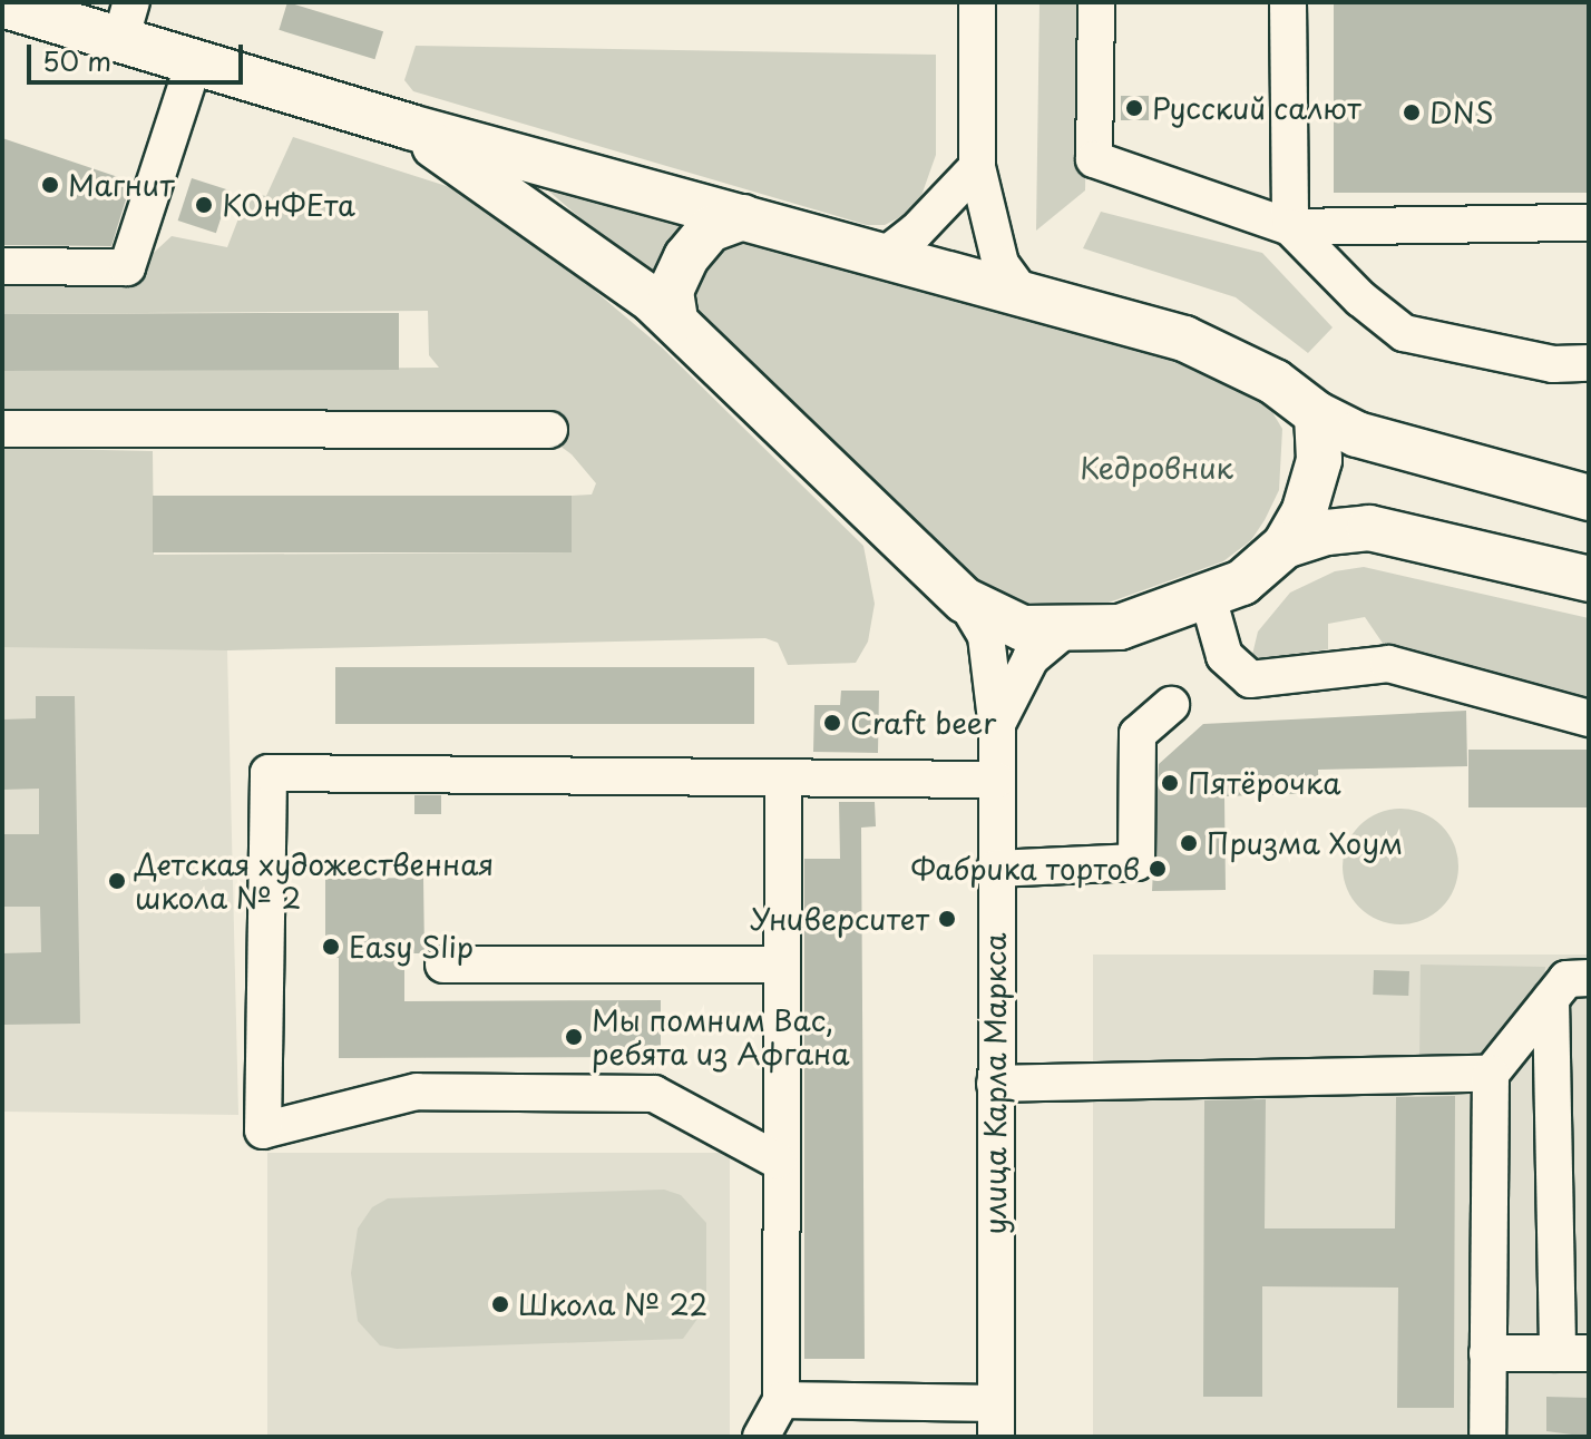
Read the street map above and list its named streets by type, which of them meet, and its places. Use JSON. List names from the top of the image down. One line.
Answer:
{"streets":{"street":["улица Карла Маркса"]},"parks":["Кедровник"],"places":["Русский салют","DNS","Магнит","КОнФЕта","Craft beer","Пятёрочка","Призма Хоум","Фабрика тортов","Детская художественная школа № 2","Университет","Easy Slip","Мы помним Вас, ребята из Афгана","Школа № 22"],"scale_bar":"50 m"}
